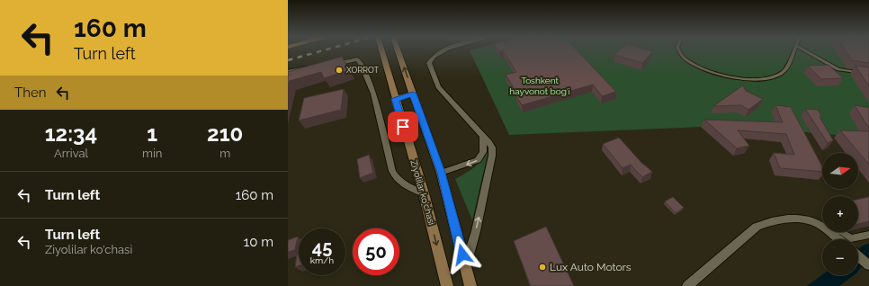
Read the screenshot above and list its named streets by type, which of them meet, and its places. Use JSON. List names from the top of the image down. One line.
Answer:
{"streets":{"main road":["Ziyolilar ko'chasi"]},"parks":["Toshkent hayvonot bogʻi"],"places":["XORROT","Lux Auto Motors"],"north":"right","page":{"turn":["160 m","Turn left"],"then":"Then","eta":["12:34","Arrival","1","min","210","m"],"map_buttons":["+","−"],"list":[{"name":"Turn left","value":"160 m"},{"name":"Turn left","note":"Ziyolilar ko'chasi","value":"10 m"}],"speed":"45 km/h","limit":"50"}}
